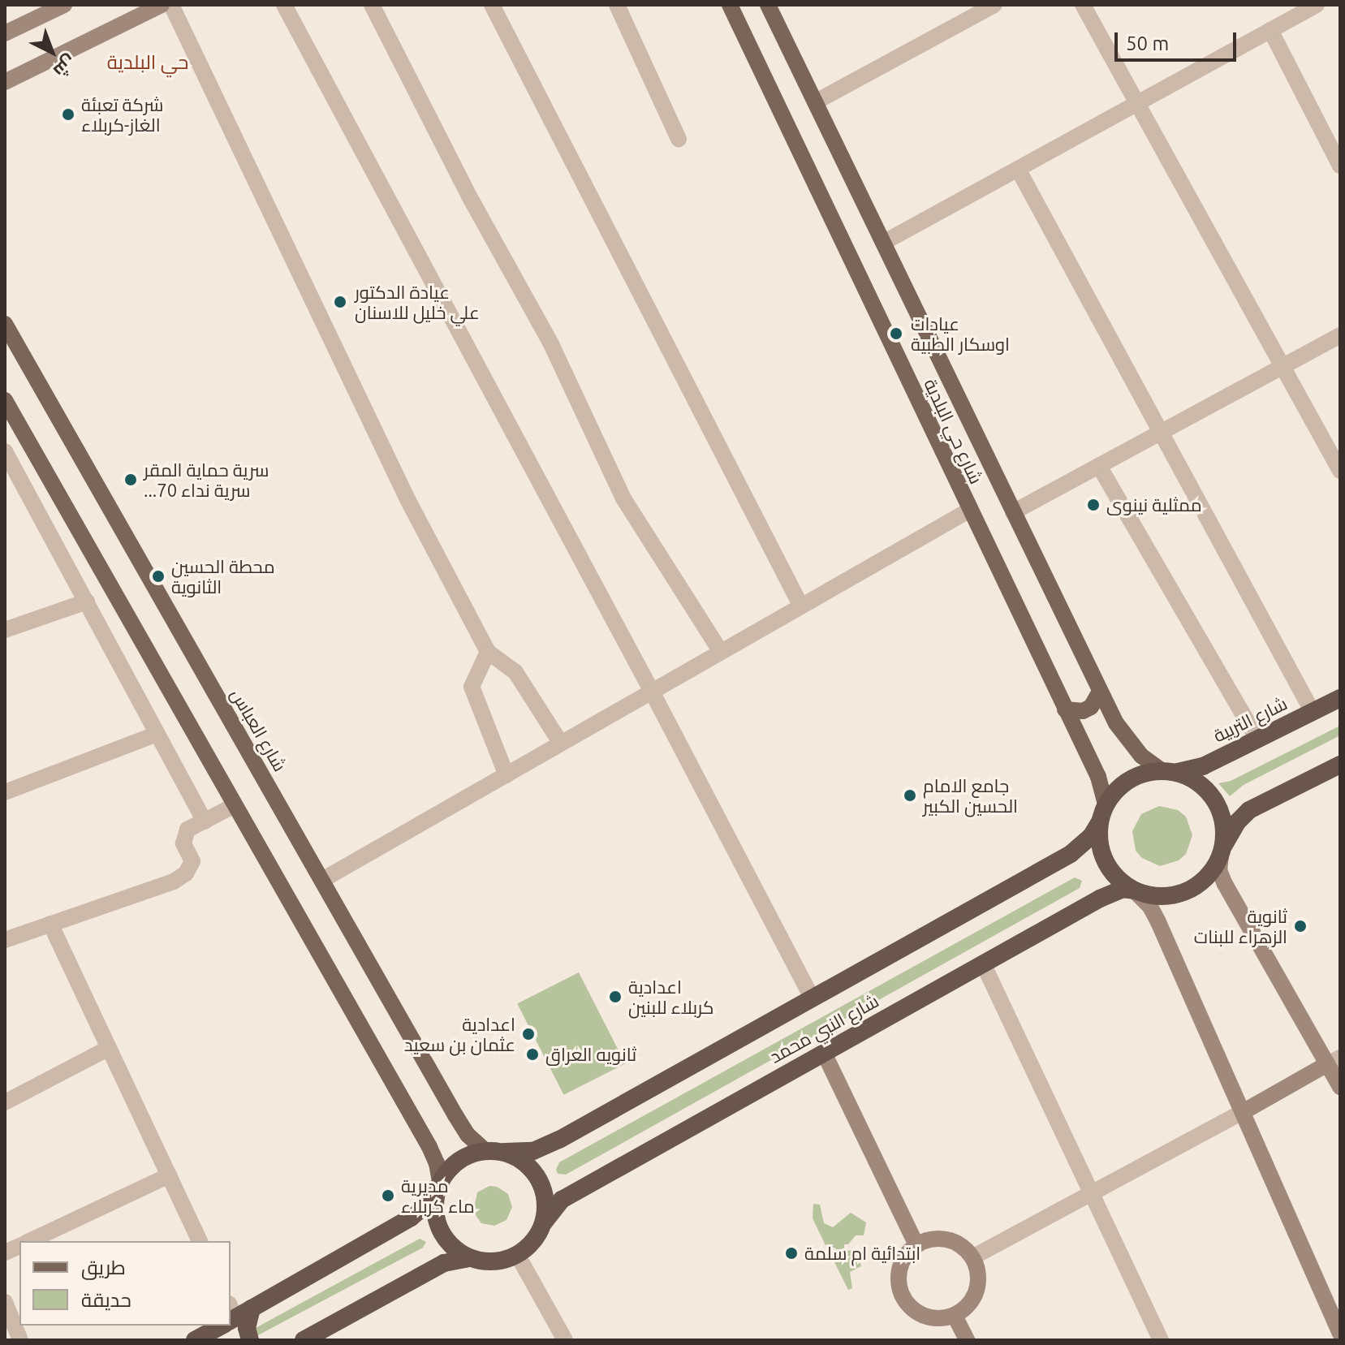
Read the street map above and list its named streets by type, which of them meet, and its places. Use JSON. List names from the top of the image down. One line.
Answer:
{"streets":{"highway":["شارع التربية","شارع النبي محمد"],"main road":["شارع حي البلدية","شارع العباس"]},"crossings":[["شارع حي البلدية","شارع التربية"],["شارع حي البلدية","شارع النبي محمد"],["شارع التربية","شارع النبي محمد"],["شارع العباس","شارع النبي محمد"]],"districts":["حي البلدية"],"places":["شركة تعبئة الغاز-كربلاء","عيادة الدكتور علي خليل للاسنان","عيادات اوسكار الطبية","سرية حماية المقر ...سرية نداء 70","ممثلية نينوى","محطة الحسين الثانوية","جامع الامام الحسين الكبير","ثانوية الزهراء للبنات","اعدادية كربلاء للبنين","اعدادية عثمان بن سعيد","ثانويه العراق","مديرية ماء كربلاء","ابتدائية ام سلمة"],"legend":["طريق","حديقة"],"scale_bar":"50 m","north":"bottom right"}
